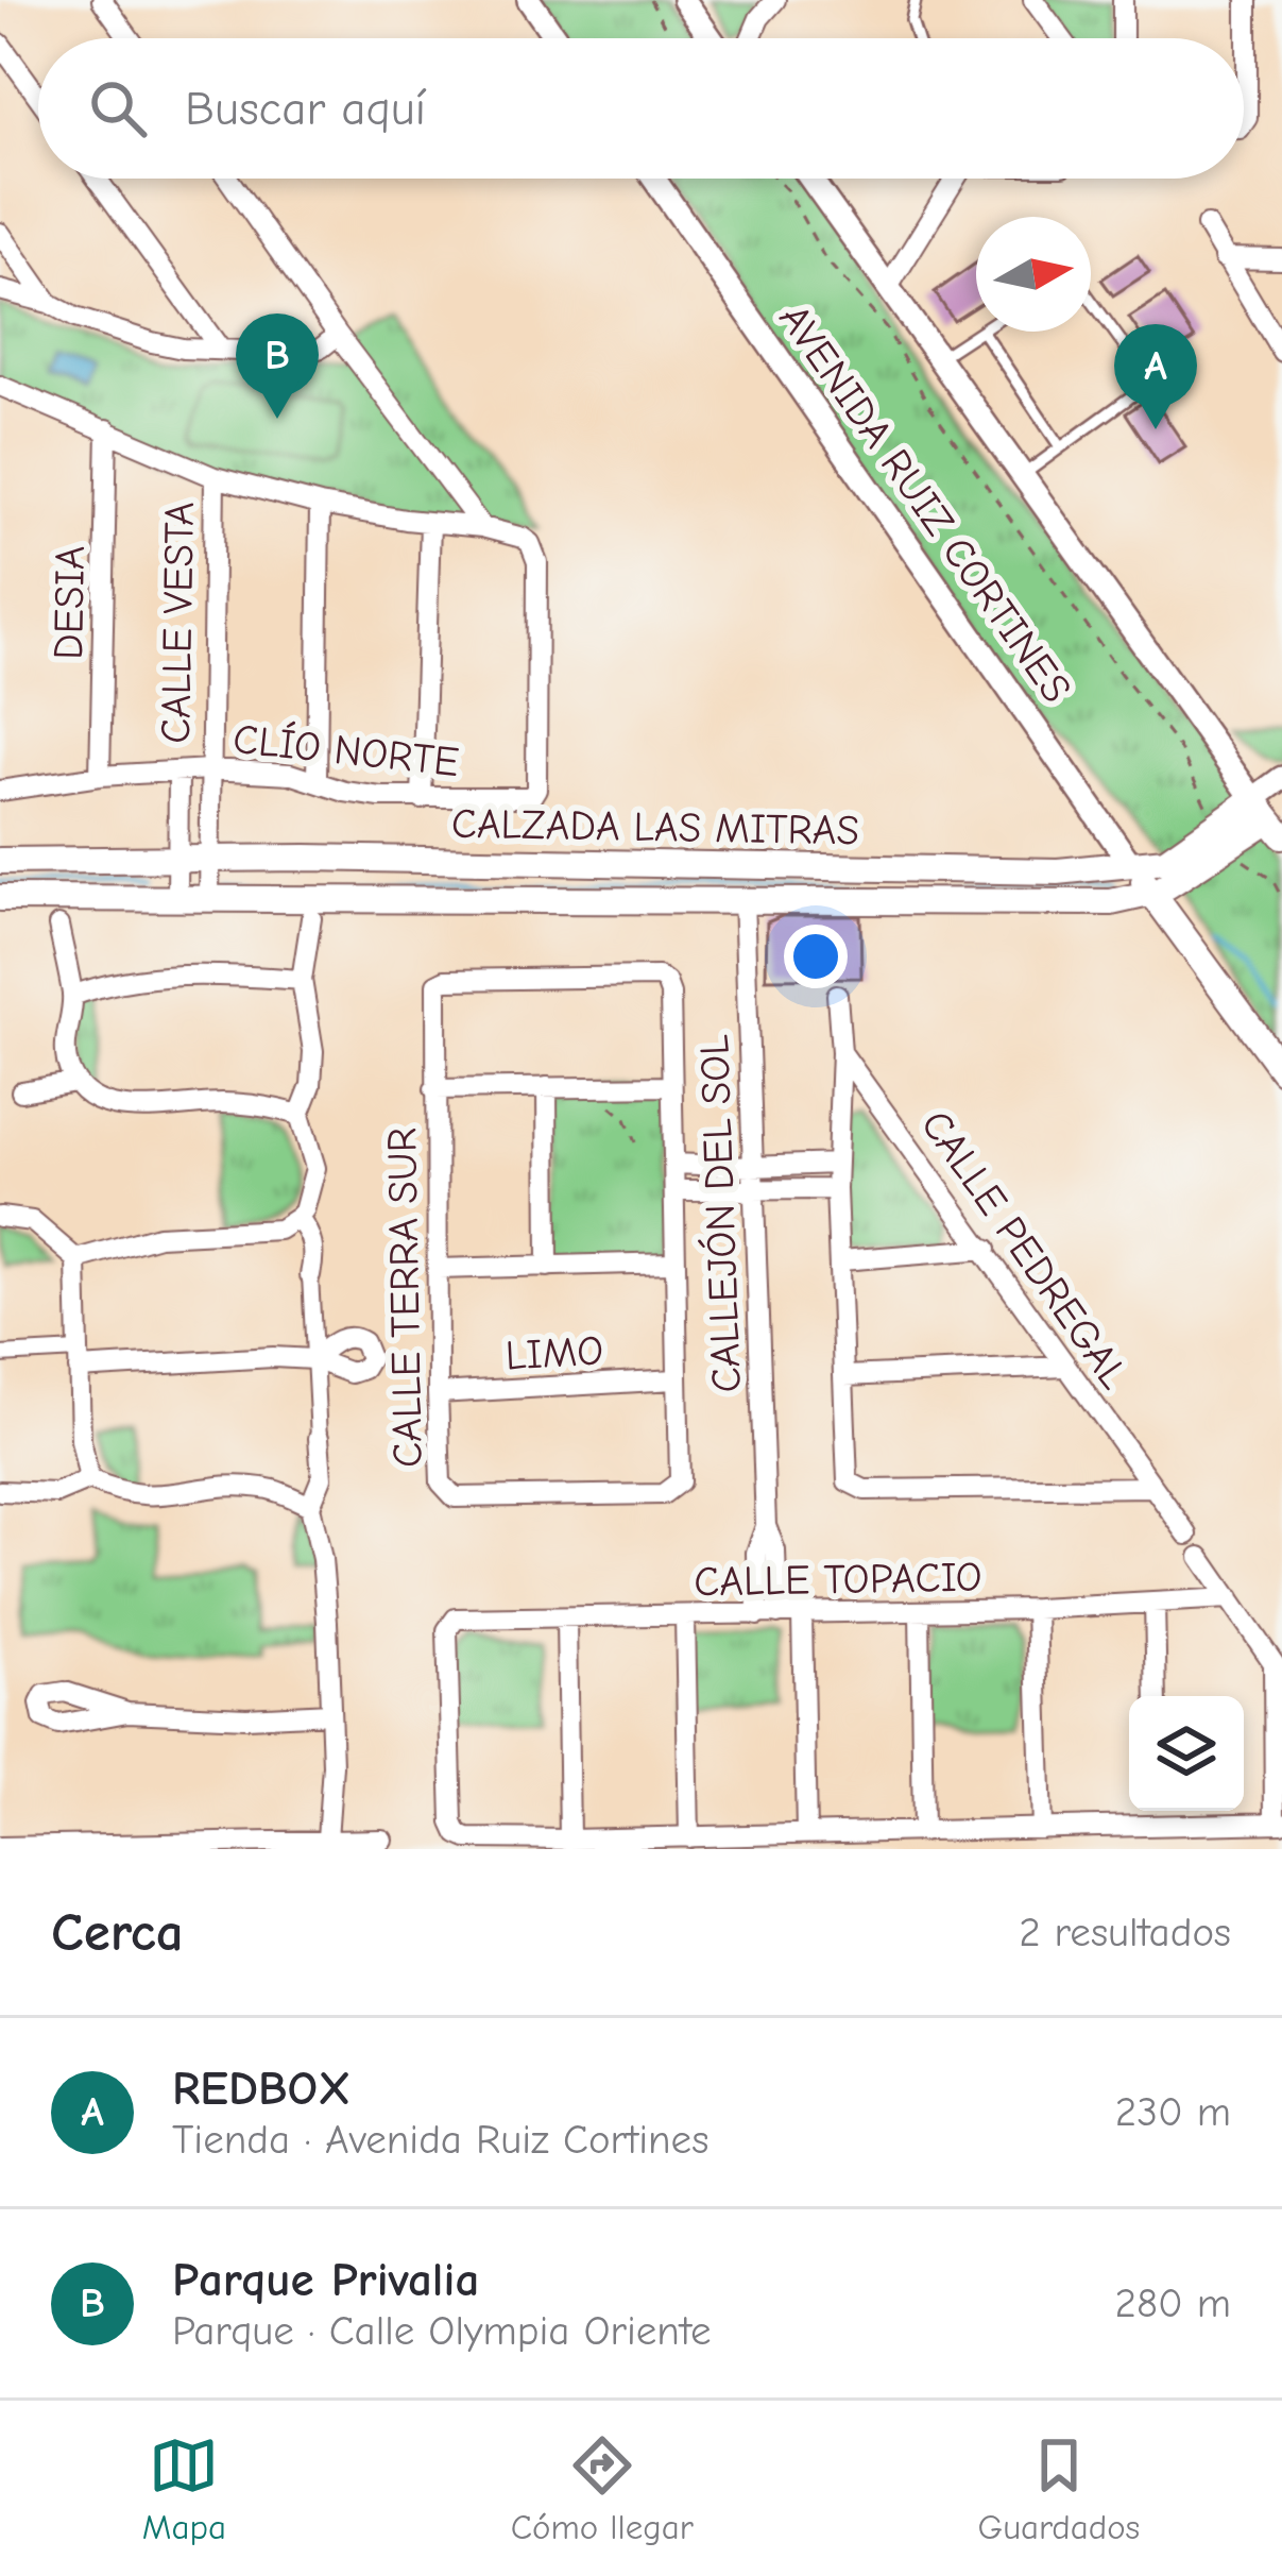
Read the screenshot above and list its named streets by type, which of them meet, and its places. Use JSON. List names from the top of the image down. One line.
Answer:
{"streets":{"main road":["AVENIDA RUIZ CORTINES","CALZADA LAS MITRAS"],"street":["DESIA","CALLE VESTA","CLÍO NORTE","CALLEJÓN DEL SOL","CALLE PEDREGAL","CALLE TERRA SUR","LIMO","CALLE TOPACIO"]},"crossings":[["AVENIDA RUIZ CORTINES","CALZADA LAS MITRAS"],["DESIA","CLÍO NORTE"],["CALLE VESTA","CLÍO NORTE"],["CALLE VESTA","CALZADA LAS MITRAS"],["CALZADA LAS MITRAS","CALLEJÓN DEL SOL"],["CALLEJÓN DEL SOL","CALLE TOPACIO"],["CALLE TERRA SUR","LIMO"]],"north":"right","page":{"search":"Buscar aquí","pins":["B","A"],"heading":["Cerca","2 resultados"],"list":[{"mark":"A","name":"REDBOX","note":"Tienda · Avenida Ruiz Cortines","value":"230 m"},{"mark":"B","name":"Parque Privalia","note":"Parque · Calle Olympia Oriente","value":"280 m"}],"nav":["Mapa","Cómo llegar","Guardados"]}}
